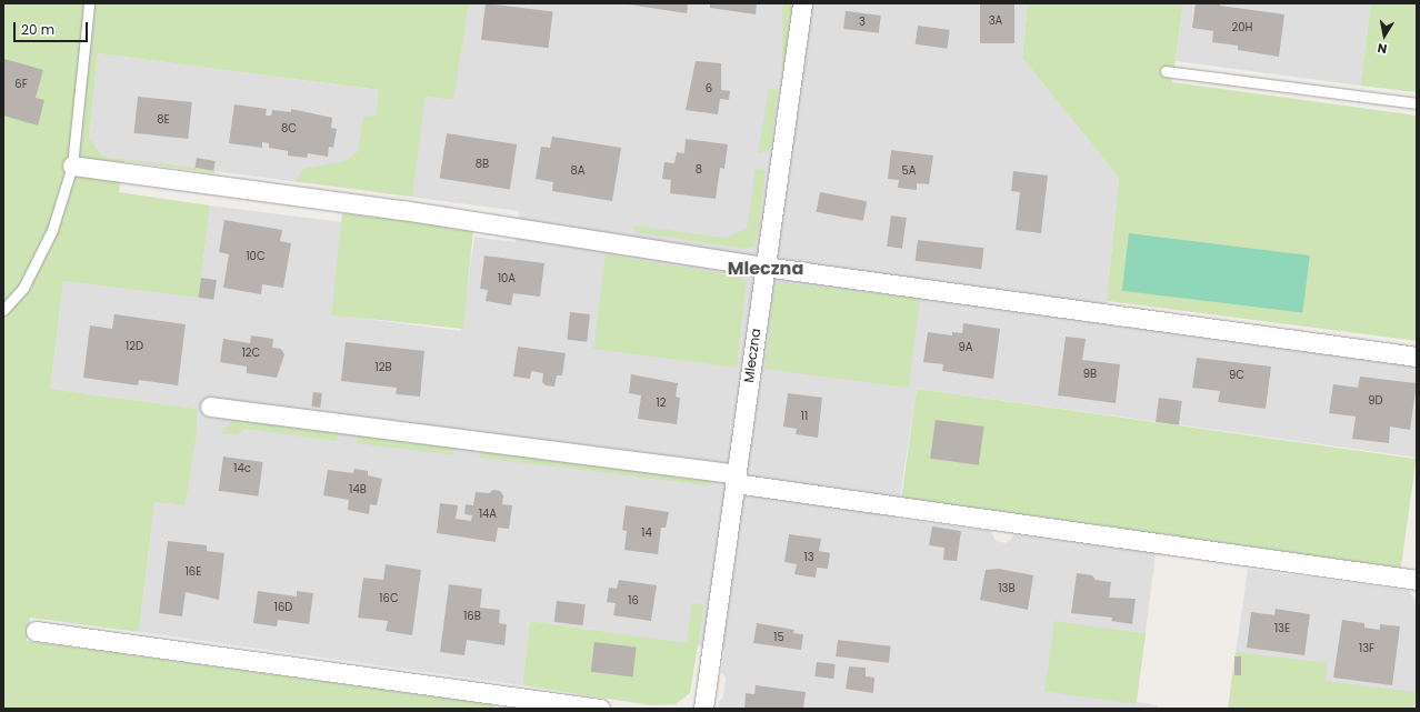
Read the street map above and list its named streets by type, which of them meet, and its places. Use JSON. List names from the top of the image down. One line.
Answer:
{"streets":{"street":["Mleczna"]},"districts":["Mleczna"],"house_numbers":["3A","3","20H","6F","6","8E","8C","8B","8","8A","5A","10C","10A","12D","9A","12C","12B","9B","9C","9D","12","11","14c","14B","14A","14","13","16E","13B","16C","16","16D","16B","13E","15","13F"],"scale_bar":"20 m","north":"bottom"}
